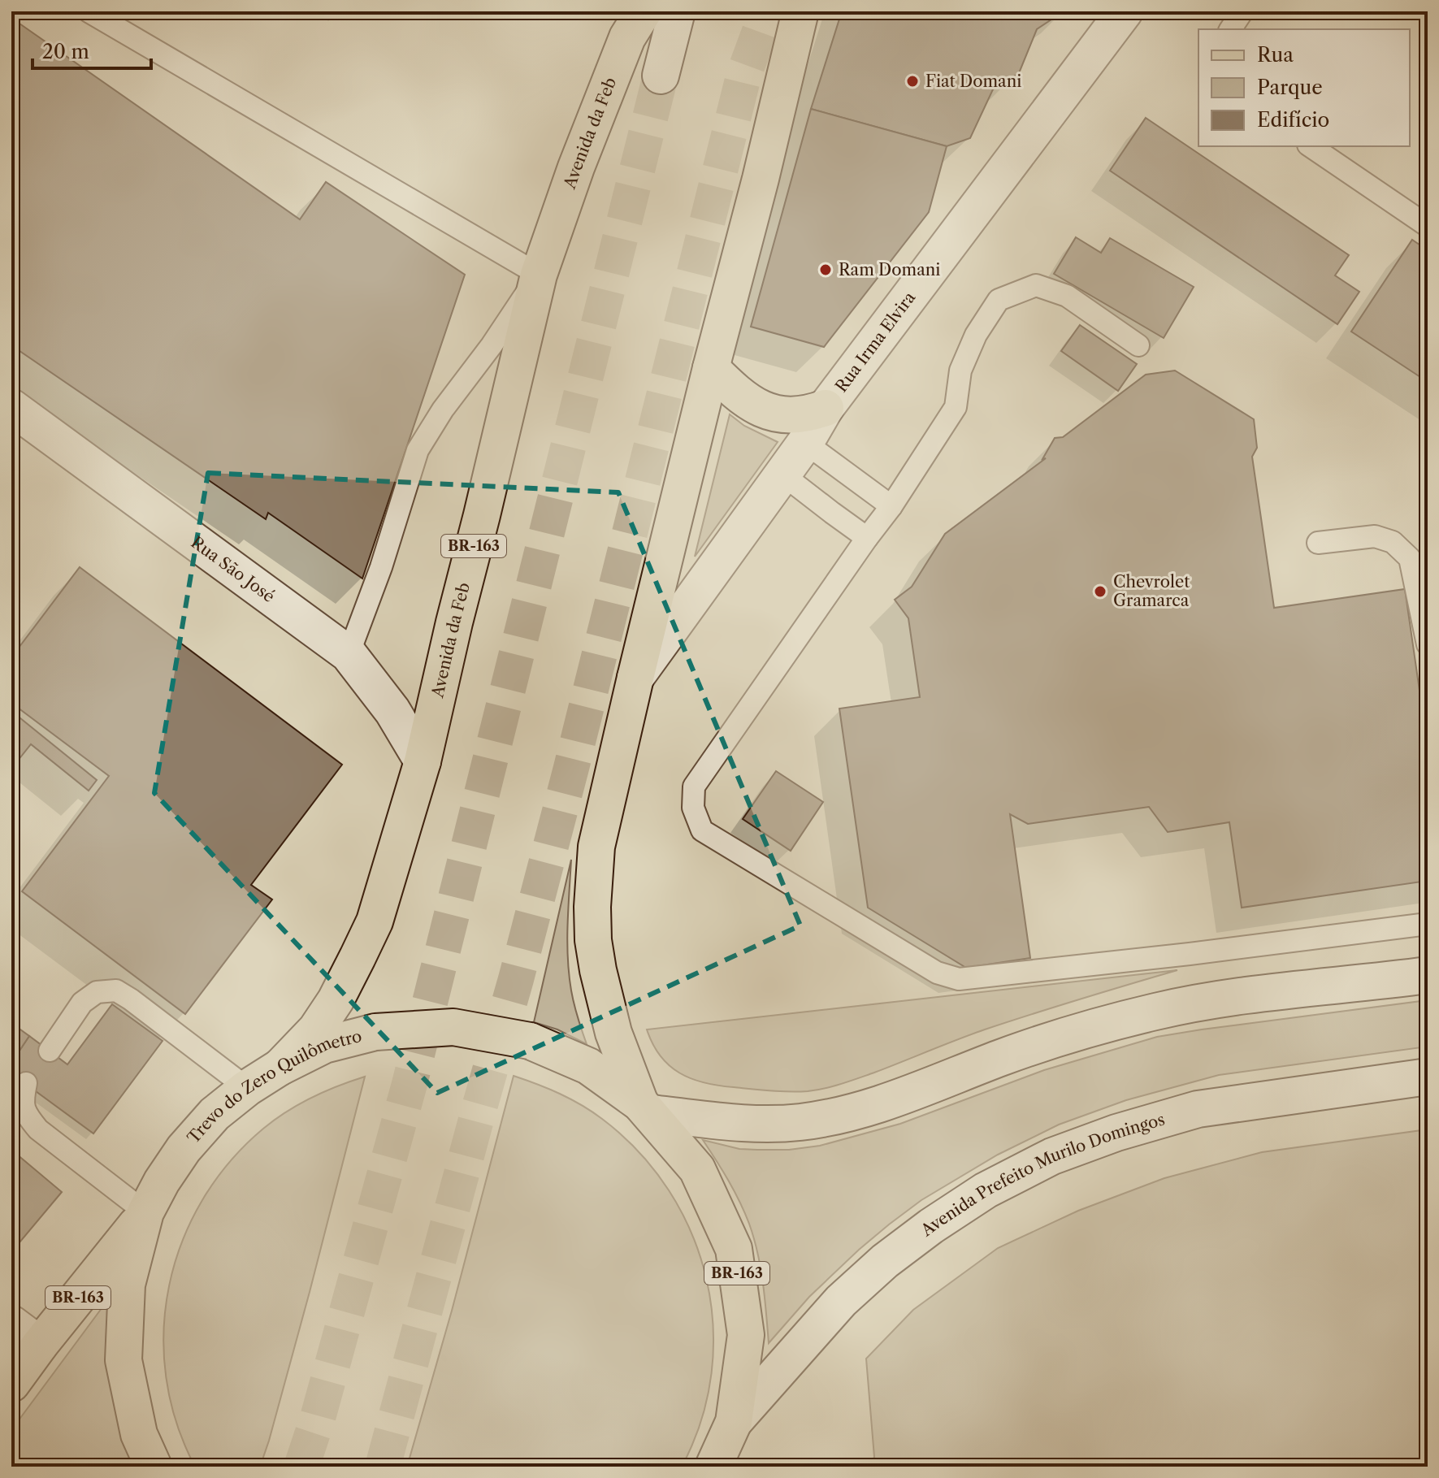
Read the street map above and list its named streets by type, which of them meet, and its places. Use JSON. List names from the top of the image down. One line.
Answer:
{"streets":{"main road":["Avenida da Feb","Rua Irma Elvira","BR-163","Rua São José","Trevo do Zero Quilômetro","Avenida Prefeito Murilo Domingos"]},"crossings":[["Avenida da Feb","Rua São José"],["Avenida da Feb","Trevo do Zero Quilômetro"],["Rua Irma Elvira","BR-163"],["BR-163","Trevo do Zero Quilômetro"],["Trevo do Zero Quilômetro","Avenida Prefeito Murilo Domingos"]],"places":["Fiat Domani","Ram Domani","Chevrolet Gramarca"],"legend":["Rua","Parque","Edifício"],"scale_bar":"20 m"}
